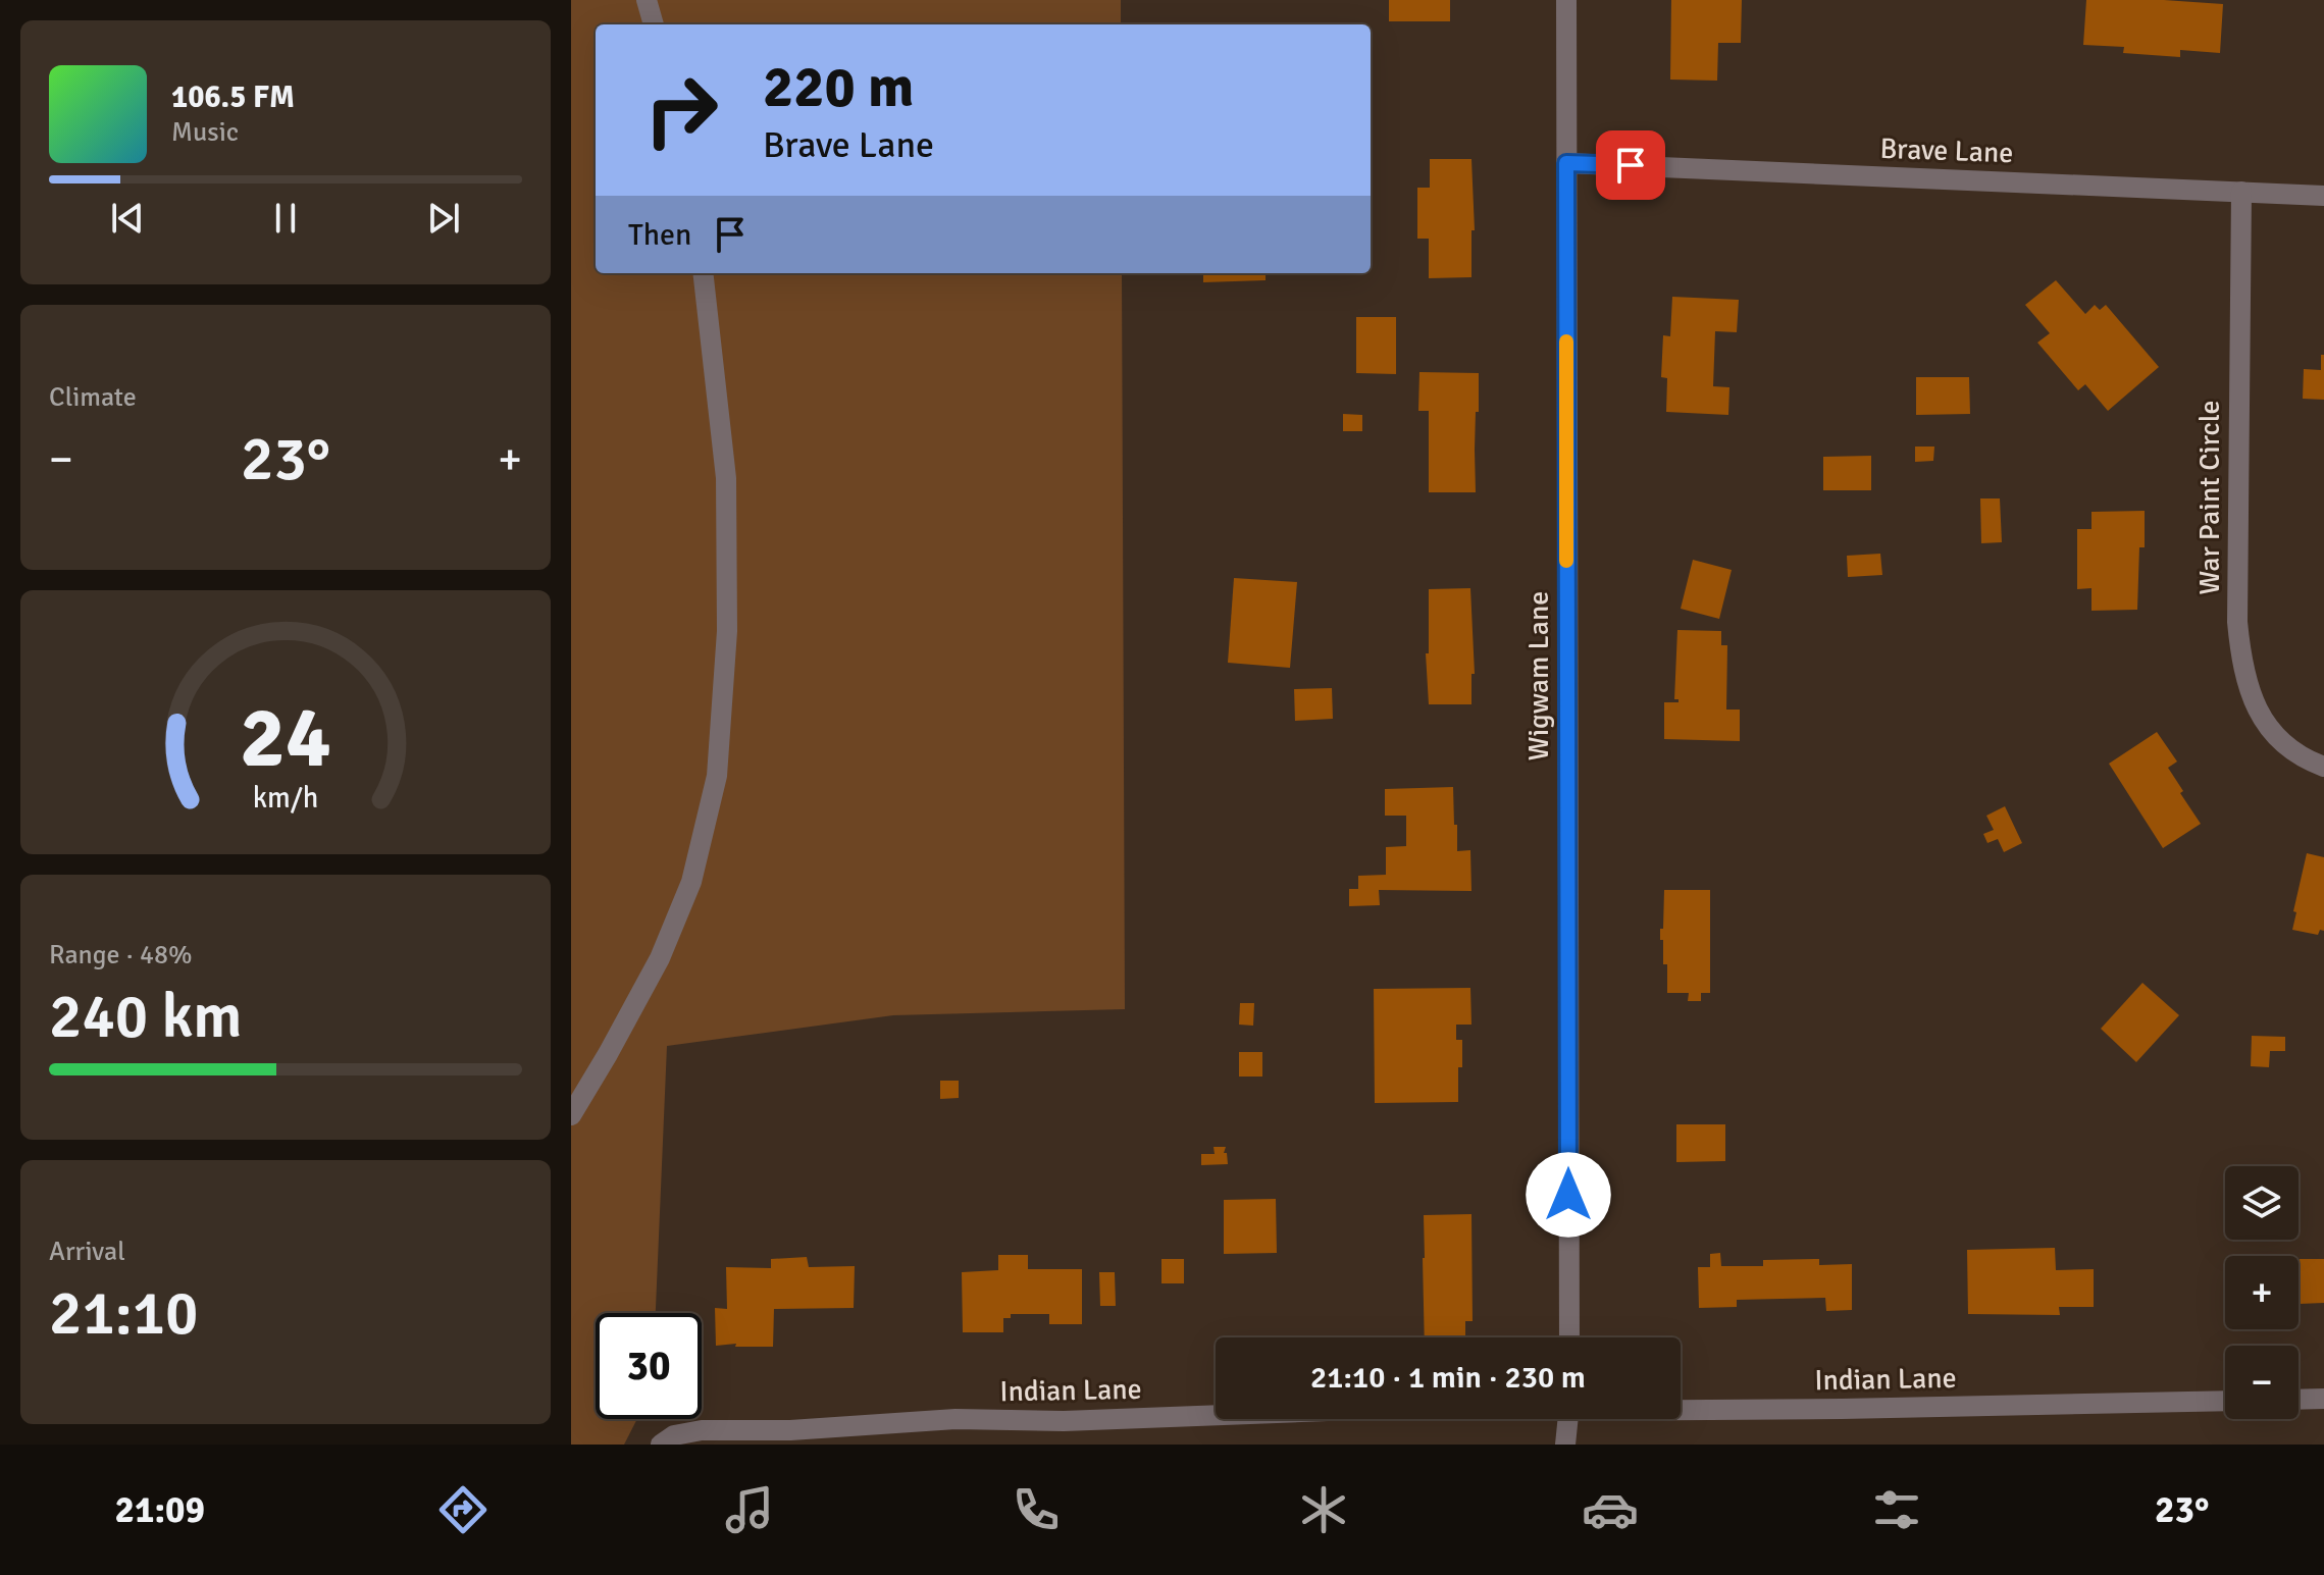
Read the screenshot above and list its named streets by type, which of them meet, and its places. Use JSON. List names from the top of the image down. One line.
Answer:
{"streets":{"street":["Brave Lane","War Paint Circle","Wigwam Lane","Indian Lane"]},"crossings":[["Brave Lane","War Paint Circle"],["Brave Lane","Wigwam Lane"]],"page":{"turn":["220 m","Brave Lane"],"song":["106.5 FM","Music"],"then":"Then","tile":["Climate",["Range · 48%","240 km"],["Arrival","21:10"]],"heat":["−","23°","+"],"map_buttons":["+","−"],"limit":"30","trip":"21:10 · 1 min · 230 m","tabs":["21:09","23°"],"gauge":["24","km/h"]}}
